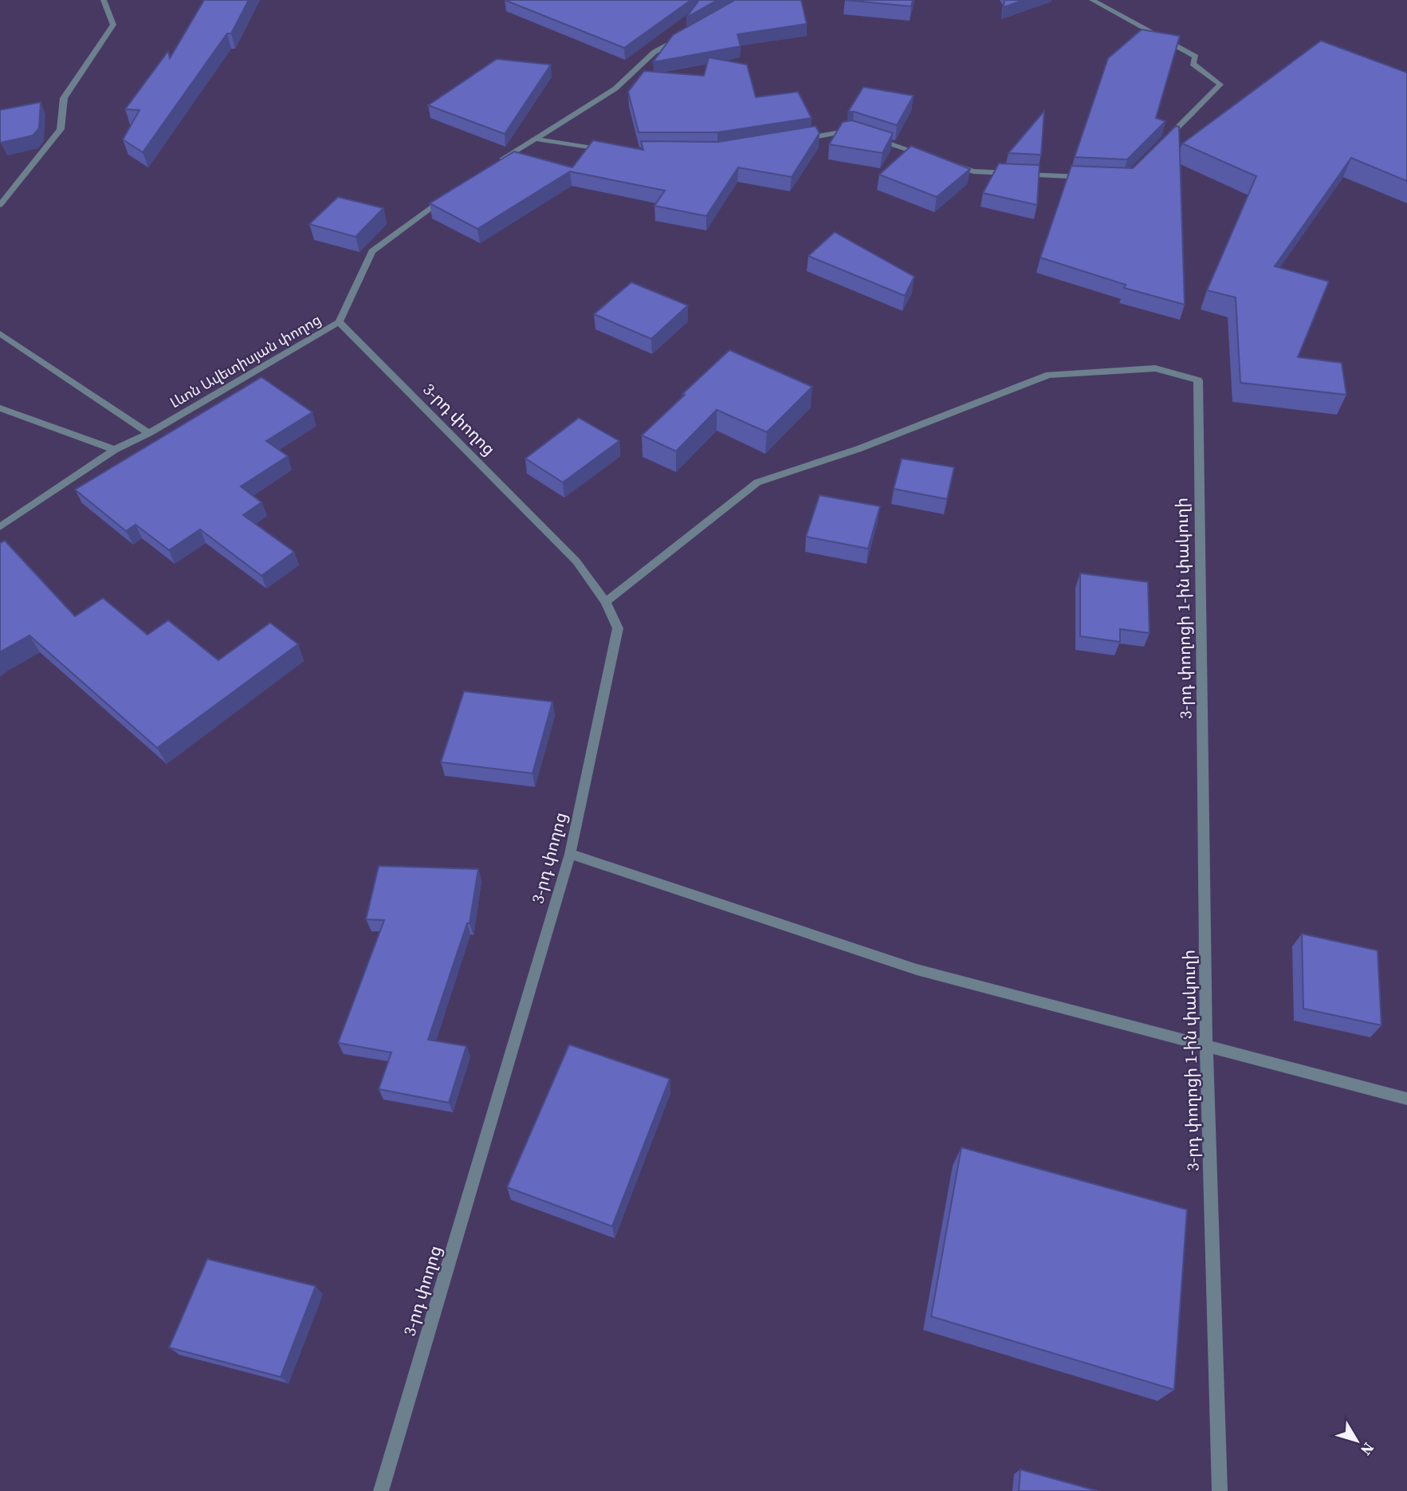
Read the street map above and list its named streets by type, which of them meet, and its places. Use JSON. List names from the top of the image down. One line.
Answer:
{"streets":{"street":["Լևոն Ավետիսյան փողոց","3-րդ փողոց","3-րդ փողոցի 1-ին փակուղի"]},"crossings":[["Լևոն Ավետիսյան փողոց","3-րդ փողոց"],["3-րդ փողոց","3-րդ փողոցի 1-ին փակուղի"]],"north":"bottom right"}
